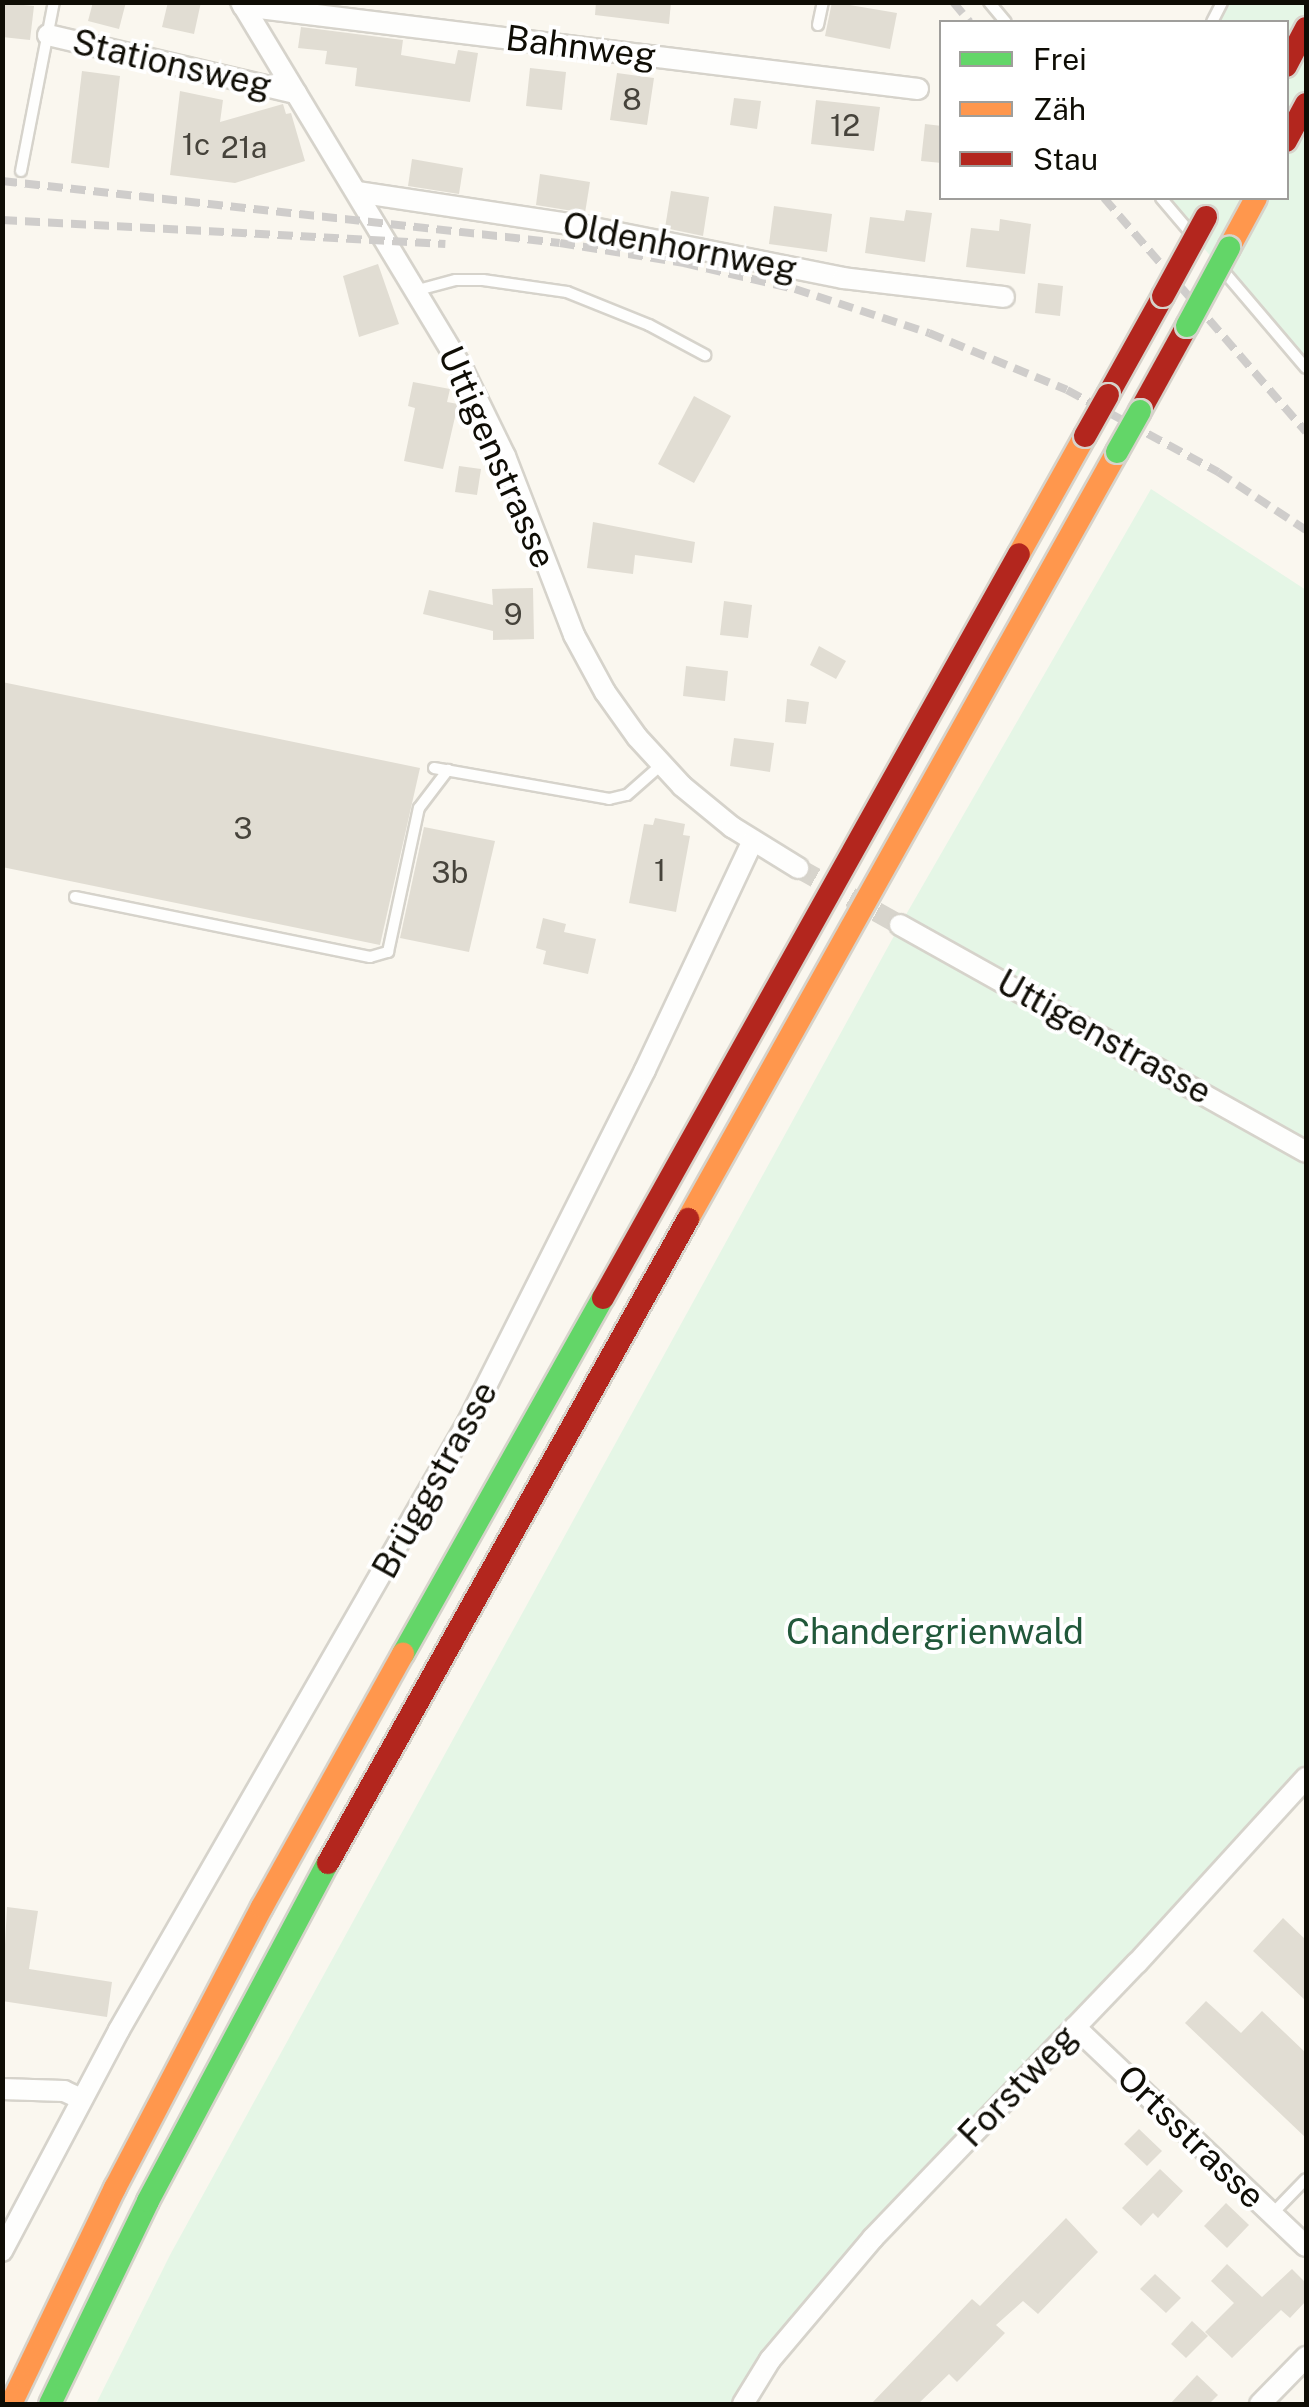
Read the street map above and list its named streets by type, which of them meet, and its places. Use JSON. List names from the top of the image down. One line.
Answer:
{"streets":{"street":["Bahnweg","Stationsweg","Oldenhornweg","Uttigenstrasse","Brüggstrasse","Forstweg","Ortsstrasse"]},"crossings":[["Bahnweg","Uttigenstrasse"],["Stationsweg","Uttigenstrasse"],["Oldenhornweg","Uttigenstrasse"],["Uttigenstrasse","Brüggstrasse"],["Forstweg","Ortsstrasse"]],"parks":["Chandergrienwald"],"house_numbers":["8","12","1c","21a","9","3","1","3b"],"legend":["Frei","Zäh","Stau"]}
